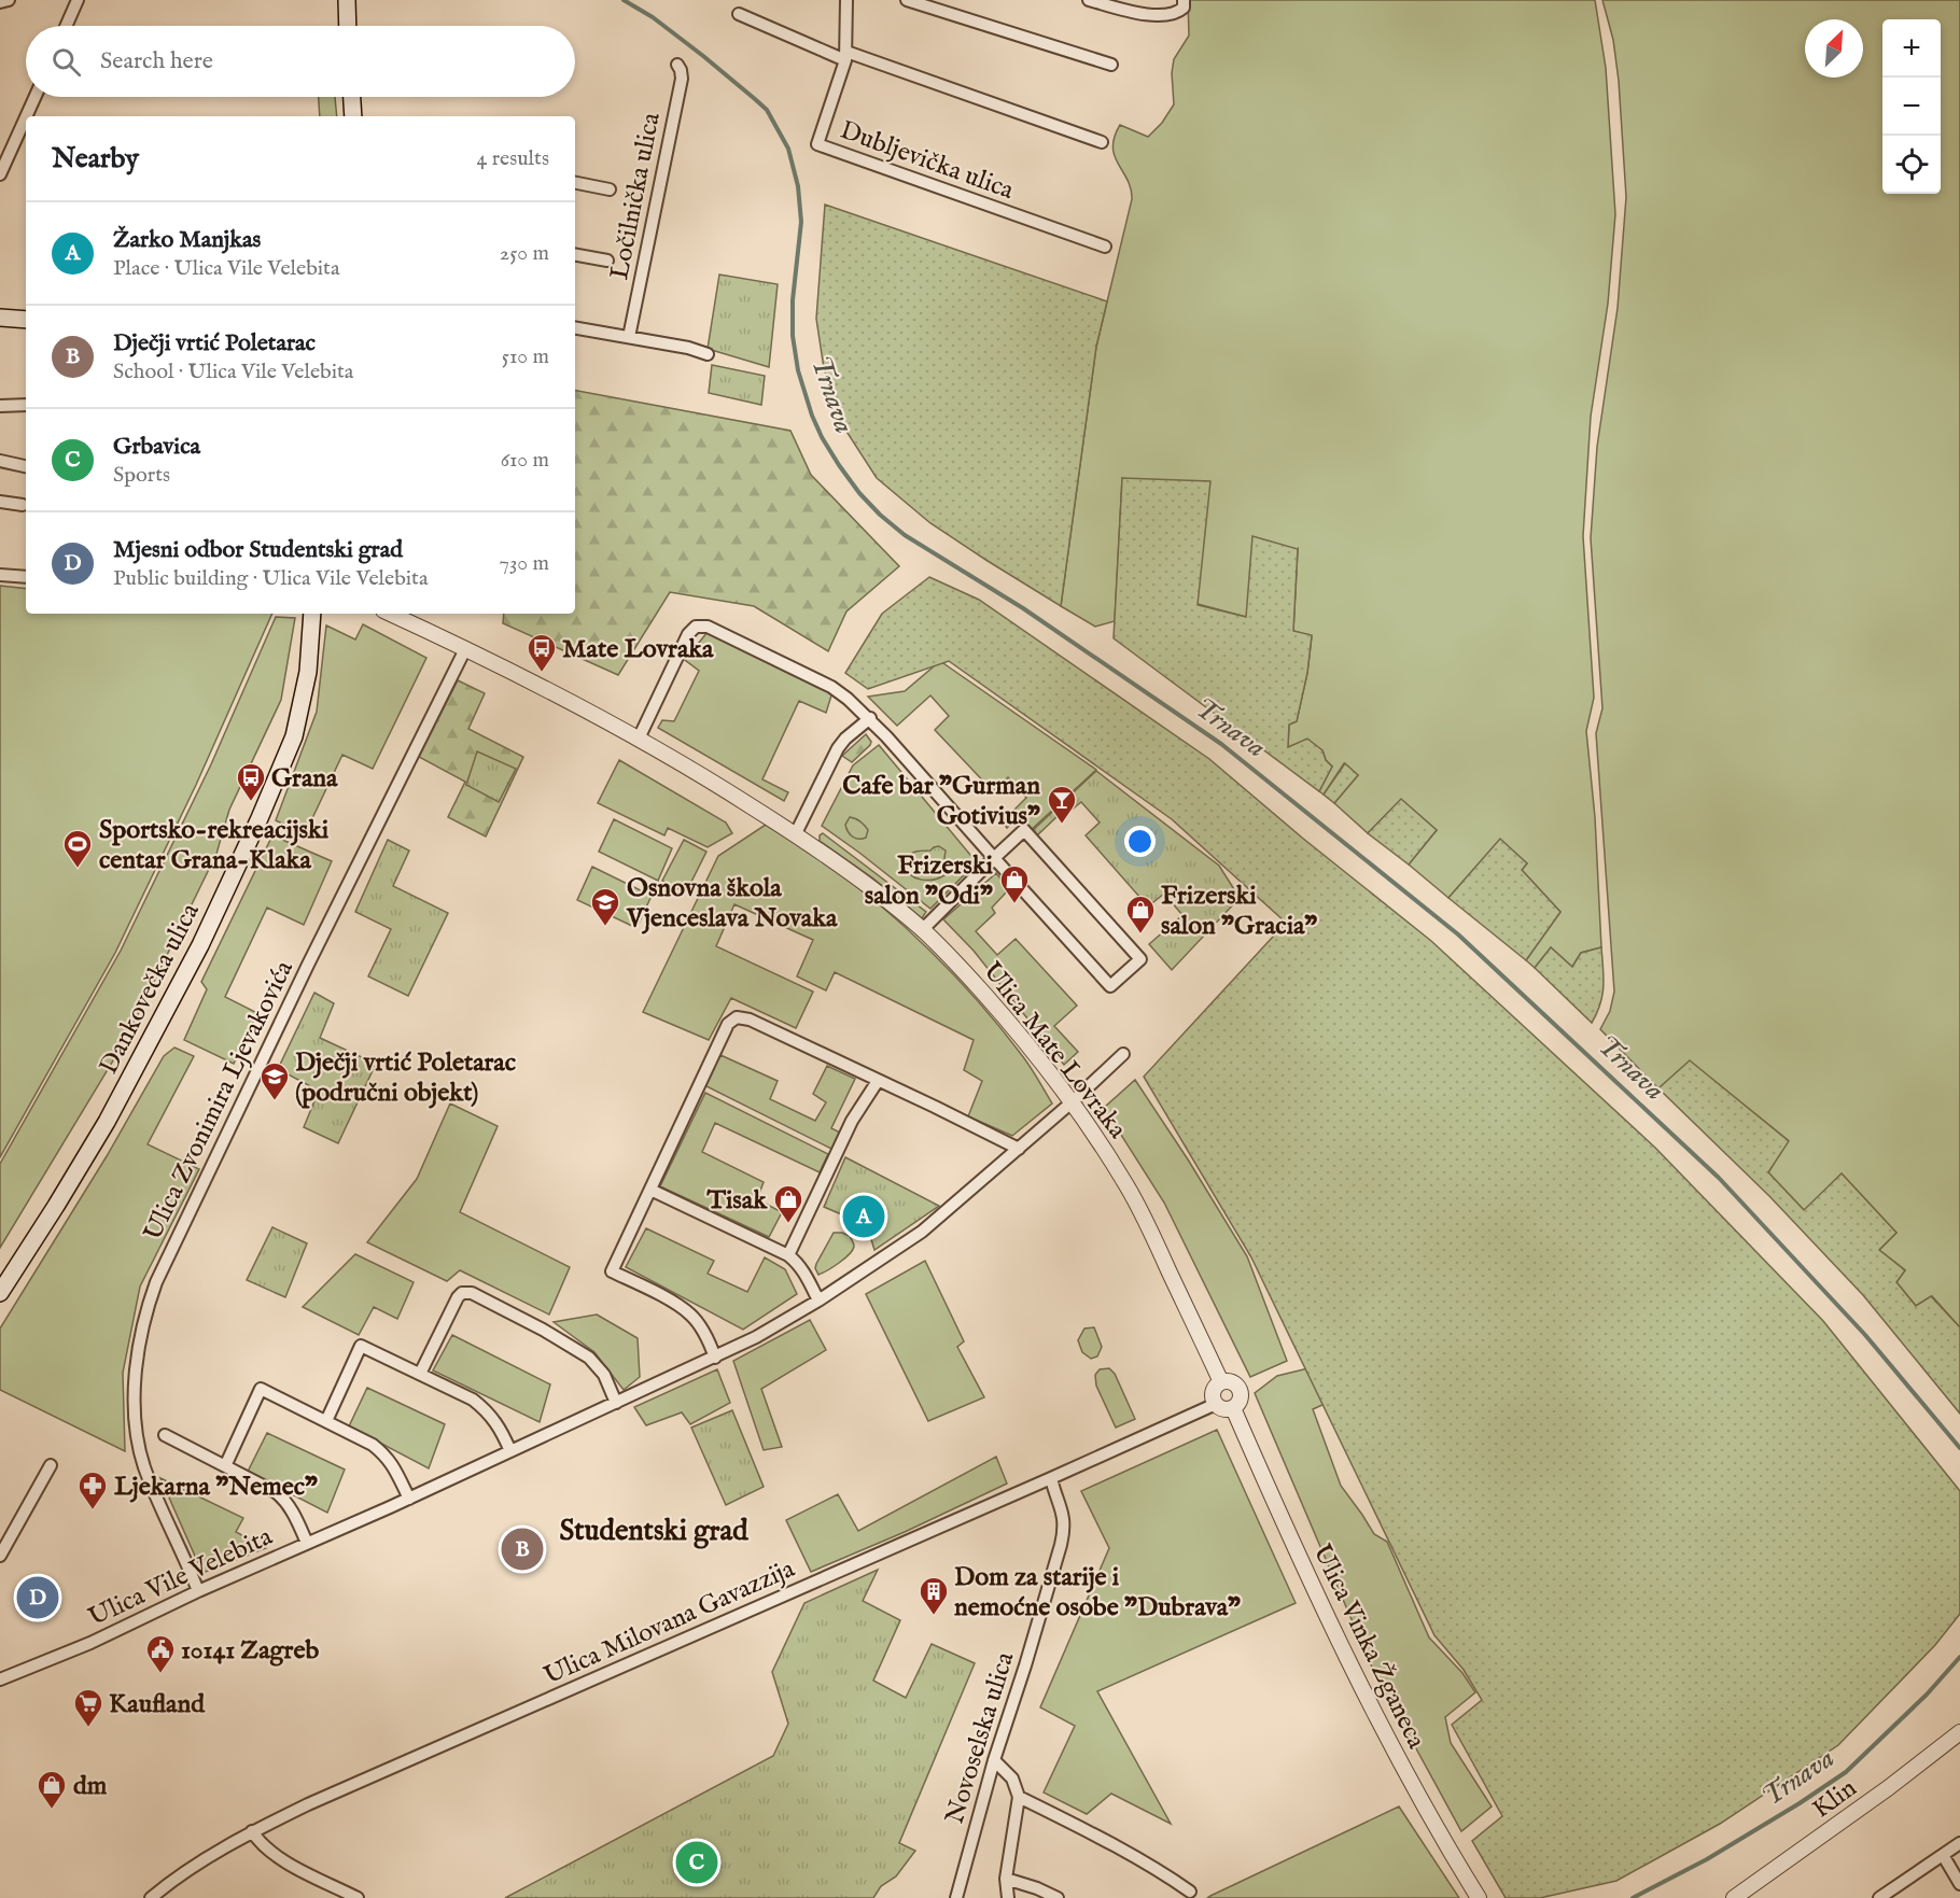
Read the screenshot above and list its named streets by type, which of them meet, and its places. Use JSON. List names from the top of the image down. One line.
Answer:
{"streets":{"main road":["Dankovečka ulica"],"street":["Dubljevička ulica","Ločilnička ulica","Ulica Mate Lovraka","Ulica Zvonimira Ljevakovića","Ulica Vile Velebita","Ulica Milovana Gavazzija","Ulica Vinka Žganeca","Novoselska ulica","Klin"]},"crossings":[["Ulica Mate Lovraka","Ulica Zvonimira Ljevakovića"],["Ulica Mate Lovraka","Ulica Vile Velebita"],["Ulica Mate Lovraka","Ulica Milovana Gavazzija"],["Ulica Mate Lovraka","Ulica Vinka Žganeca"],["Ulica Zvonimira Ljevakovića","Ulica Vile Velebita"],["Ulica Milovana Gavazzija","Ulica Vinka Žganeca"],["Ulica Milovana Gavazzija","Novoselska ulica"]],"districts":["Studentski grad"],"water":["Trnava"],"places":{"bus stop":["Mate Lovraka","Grana"],"bar":["Cafe bar \"Gurman Gotivius\""],"sports":["Sportsko-rekreacijski centar Grana-Klaka"],"shop":["Frizerski salon \"Odi\"","Frizerski salon \"Gracia\"","Tisak","dm"],"school or university":["Osnovna škola Vjenceslava Novaka","Dječji vrtić Poletarac (područni objekt)"],"pharmacy":["Ljekarna \"Nemec\""],"building":["Dom za starije i nemoćne osobe \"Dubrava\""],"public building":["10141 Zagreb"],"supermarket":["Kaufland"]},"north":"top right","page":{"map_buttons":["+","−"],"search":"Search here","heading":["Nearby","4 results"],"list":[{"mark":"A","name":"Žarko Manjkas","note":"Place · Ulica Vile Velebita","value":"250 m"},{"mark":"B","name":"Dječji vrtić Poletarac","note":"School · Ulica Vile Velebita","value":"510 m"},{"mark":"C","name":"Grbavica","note":"Sports","value":"610 m"},{"mark":"D","name":"Mjesni odbor Studentski grad","note":"Public building · Ulica Vile Velebita","value":"730 m"}],"pins":["A","B","D","C"]}}
